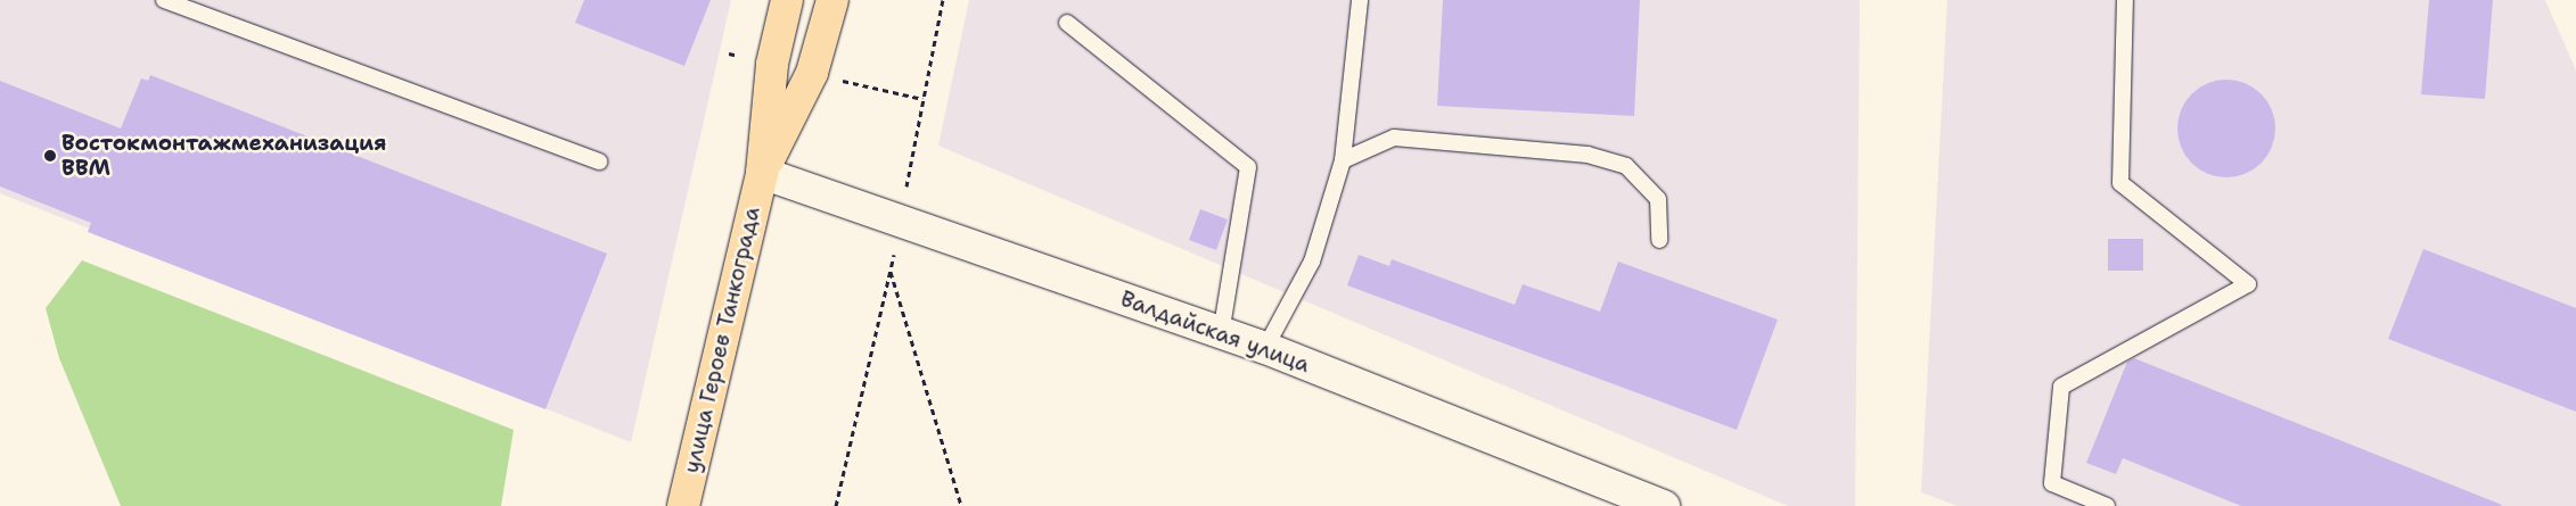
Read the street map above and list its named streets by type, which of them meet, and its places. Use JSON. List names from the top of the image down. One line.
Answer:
{"streets":{"main road":["улица Героев Танкограда"],"street":["Валдайская улица"]},"crossings":[["Валдайская улица","улица Героев Танкограда"]],"places":["Востокмонтажмеханизация ВВМ"]}
